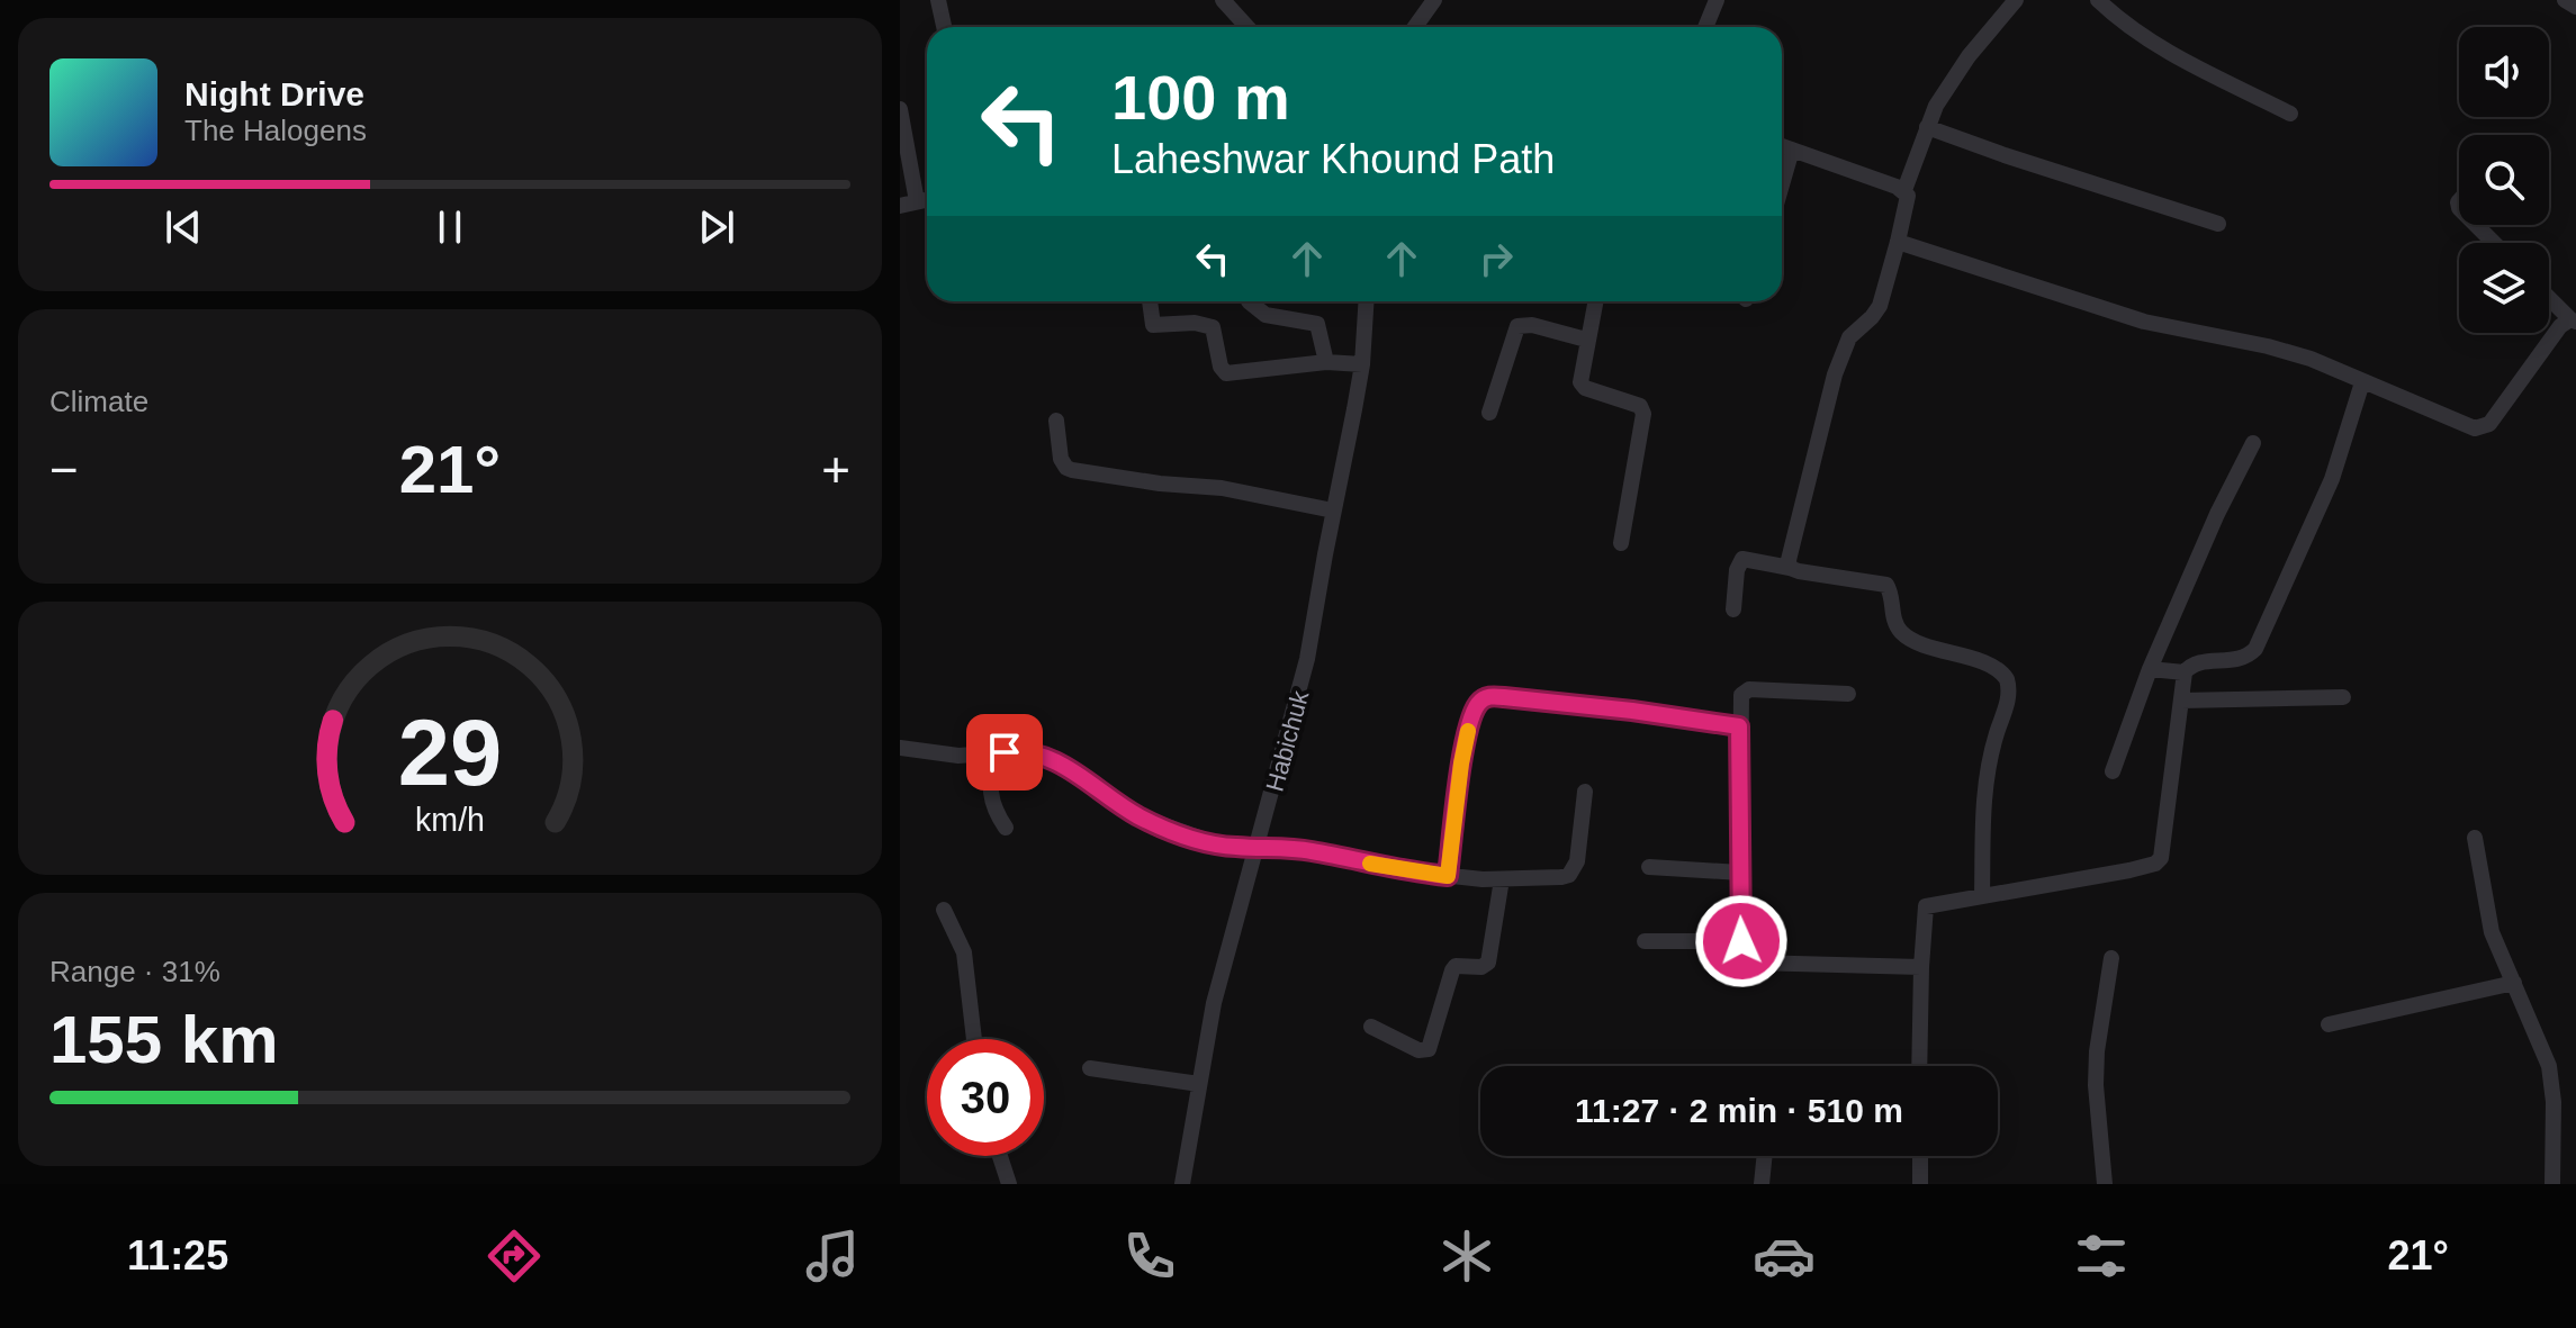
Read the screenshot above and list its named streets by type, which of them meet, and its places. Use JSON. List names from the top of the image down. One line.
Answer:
{"streets":{"street":["Habichuk"]},"page":{"turn":["100 m","Laheshwar Khound Path"],"song":["Night Drive","The Halogens"],"tile":["Climate",["Range · 31%","155 km"]],"heat":["−","21°","+"],"limit":"30","trip":"11:27 · 2 min · 510 m","tabs":["11:25","21°"],"gauge":["29","km/h"]}}
